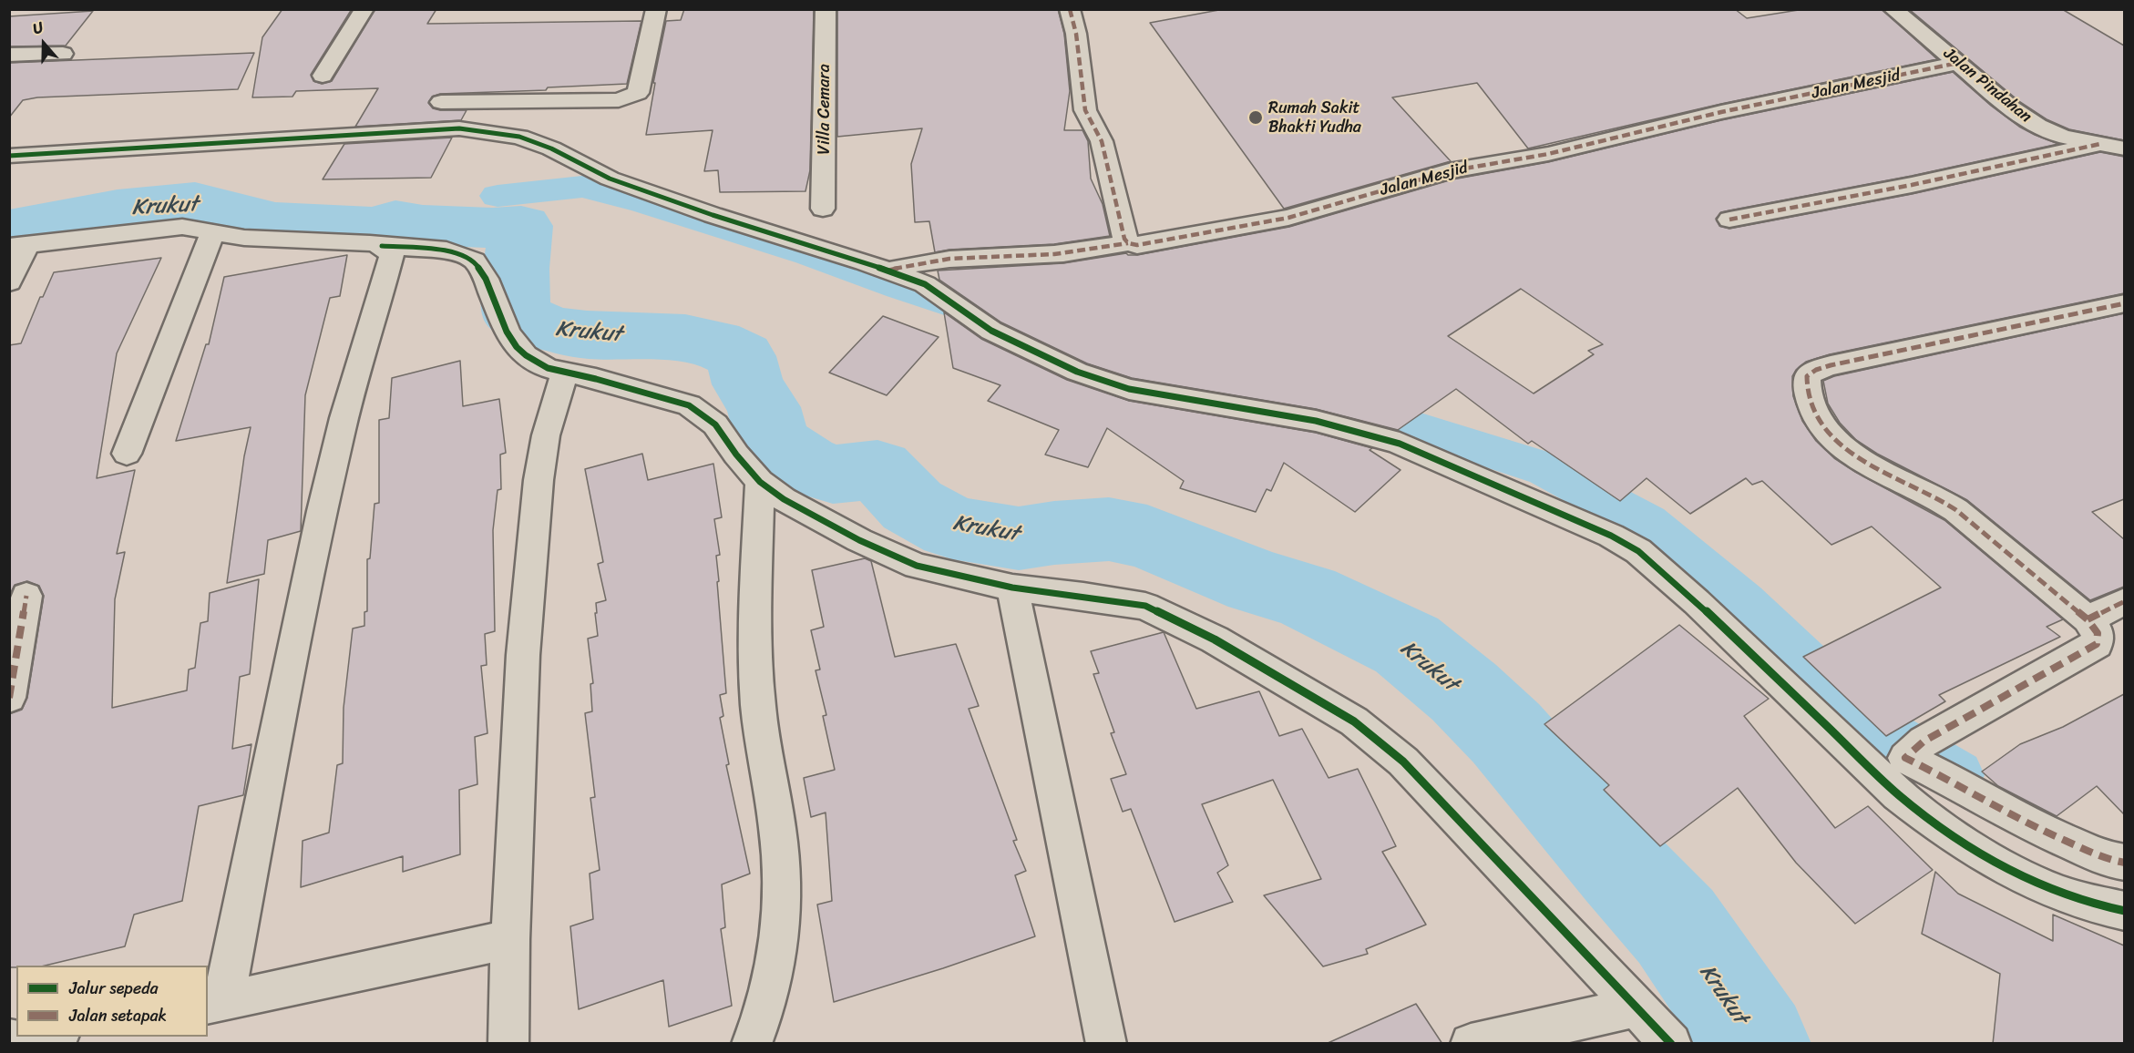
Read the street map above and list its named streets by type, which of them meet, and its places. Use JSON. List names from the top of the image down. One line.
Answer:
{"streets":{"street":["Jalan Mesjid","Jalan Pindahan","Villa Cemara"]},"crossings":[["Jalan Mesjid","Jalan Pindahan"]],"water":["Krukut"],"places":["Rumah Sakit Bhakti Yudha"],"legend":["Jalur sepeda","Jalan setapak"],"north":"top"}
